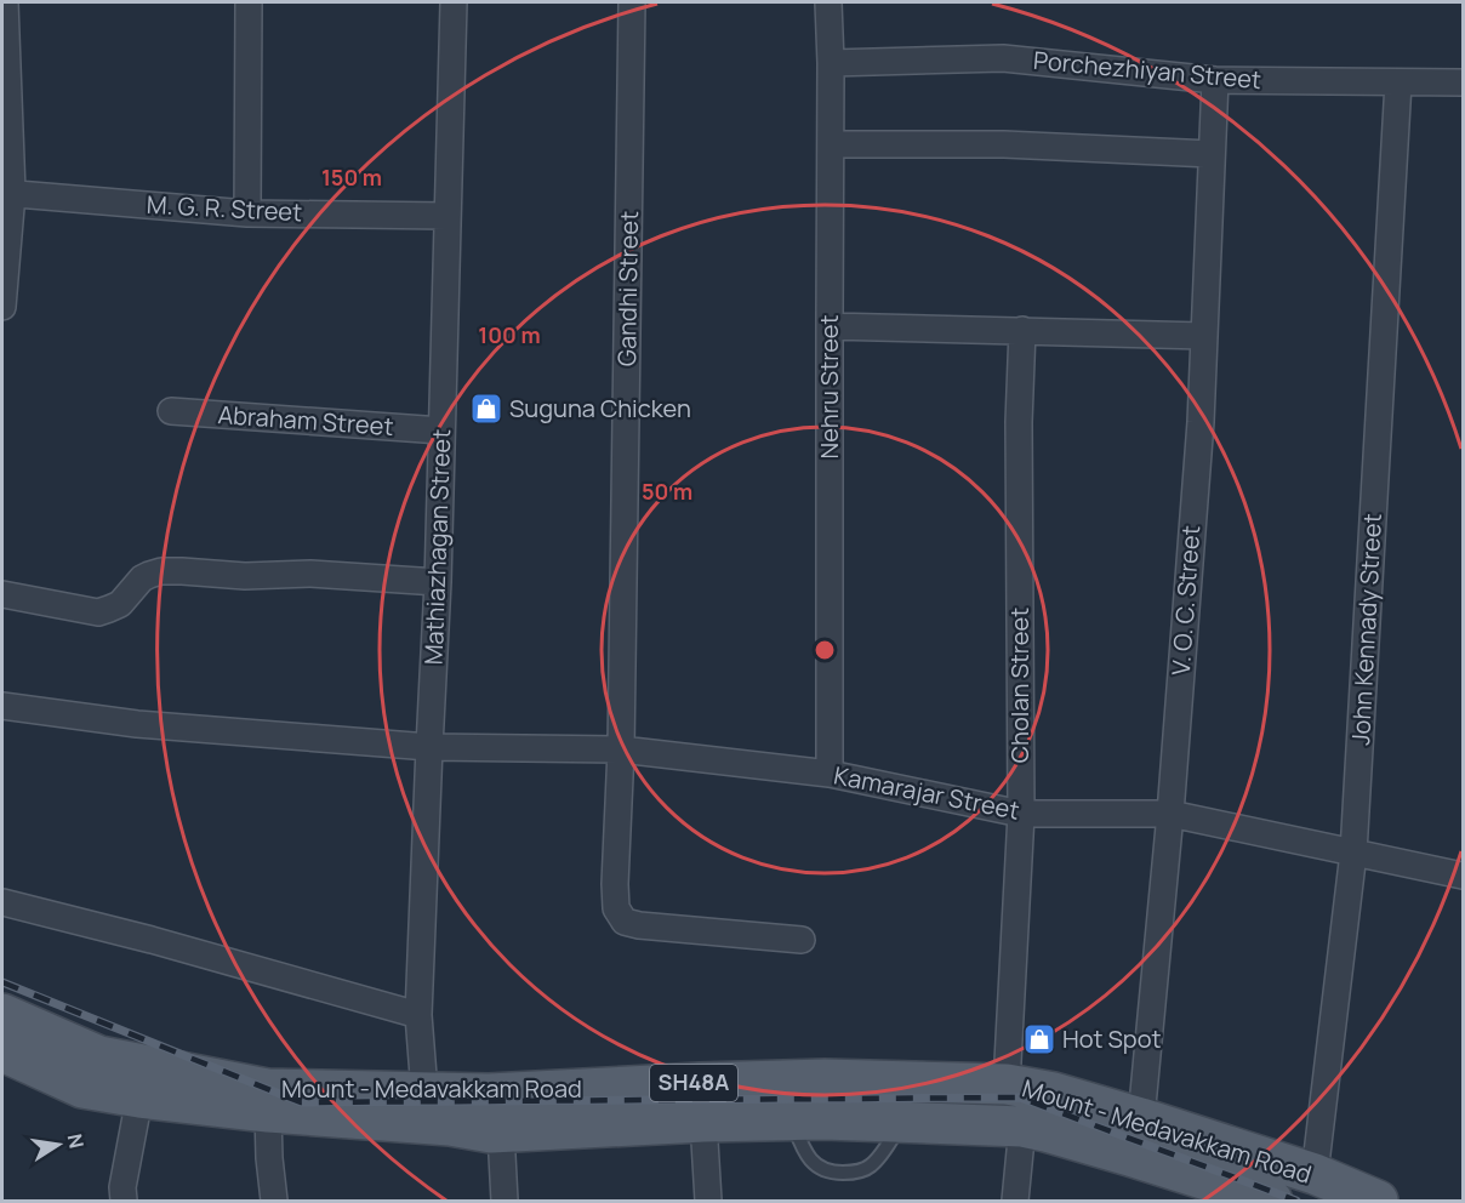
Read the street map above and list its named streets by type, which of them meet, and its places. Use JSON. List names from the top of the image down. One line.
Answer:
{"streets":{"main road":["SH48A","Mount - Medavakkam Road"],"street":["Porchezhiyan Street","M. G. R. Street","Gandhi Street","Nehru Street","Abraham Street","Mathiazhagan Street","V. O. C. Street","John Kennady Street","Cholan Street","Kamarajar Street"]},"crossings":[["Porchezhiyan Street","Nehru Street"],["Porchezhiyan Street","V. O. C. Street"],["Porchezhiyan Street","John Kennady Street"],["M. G. R. Street","Mathiazhagan Street"],["Gandhi Street","Kamarajar Street"],["Nehru Street","Kamarajar Street"],["Abraham Street","Mathiazhagan Street"],["Mathiazhagan Street","Kamarajar Street"],["Mathiazhagan Street","Mount - Medavakkam Road"],["V. O. C. Street","Kamarajar Street"],["V. O. C. Street","Mount - Medavakkam Road"],["John Kennady Street","Kamarajar Street"],["John Kennady Street","Mount - Medavakkam Road"],["Cholan Street","Kamarajar Street"],["Cholan Street","Mount - Medavakkam Road"]],"places":{"shop":["Suguna Chicken","Hot Spot"]},"north":"right","rings":["150 m","100 m","50 m"]}
